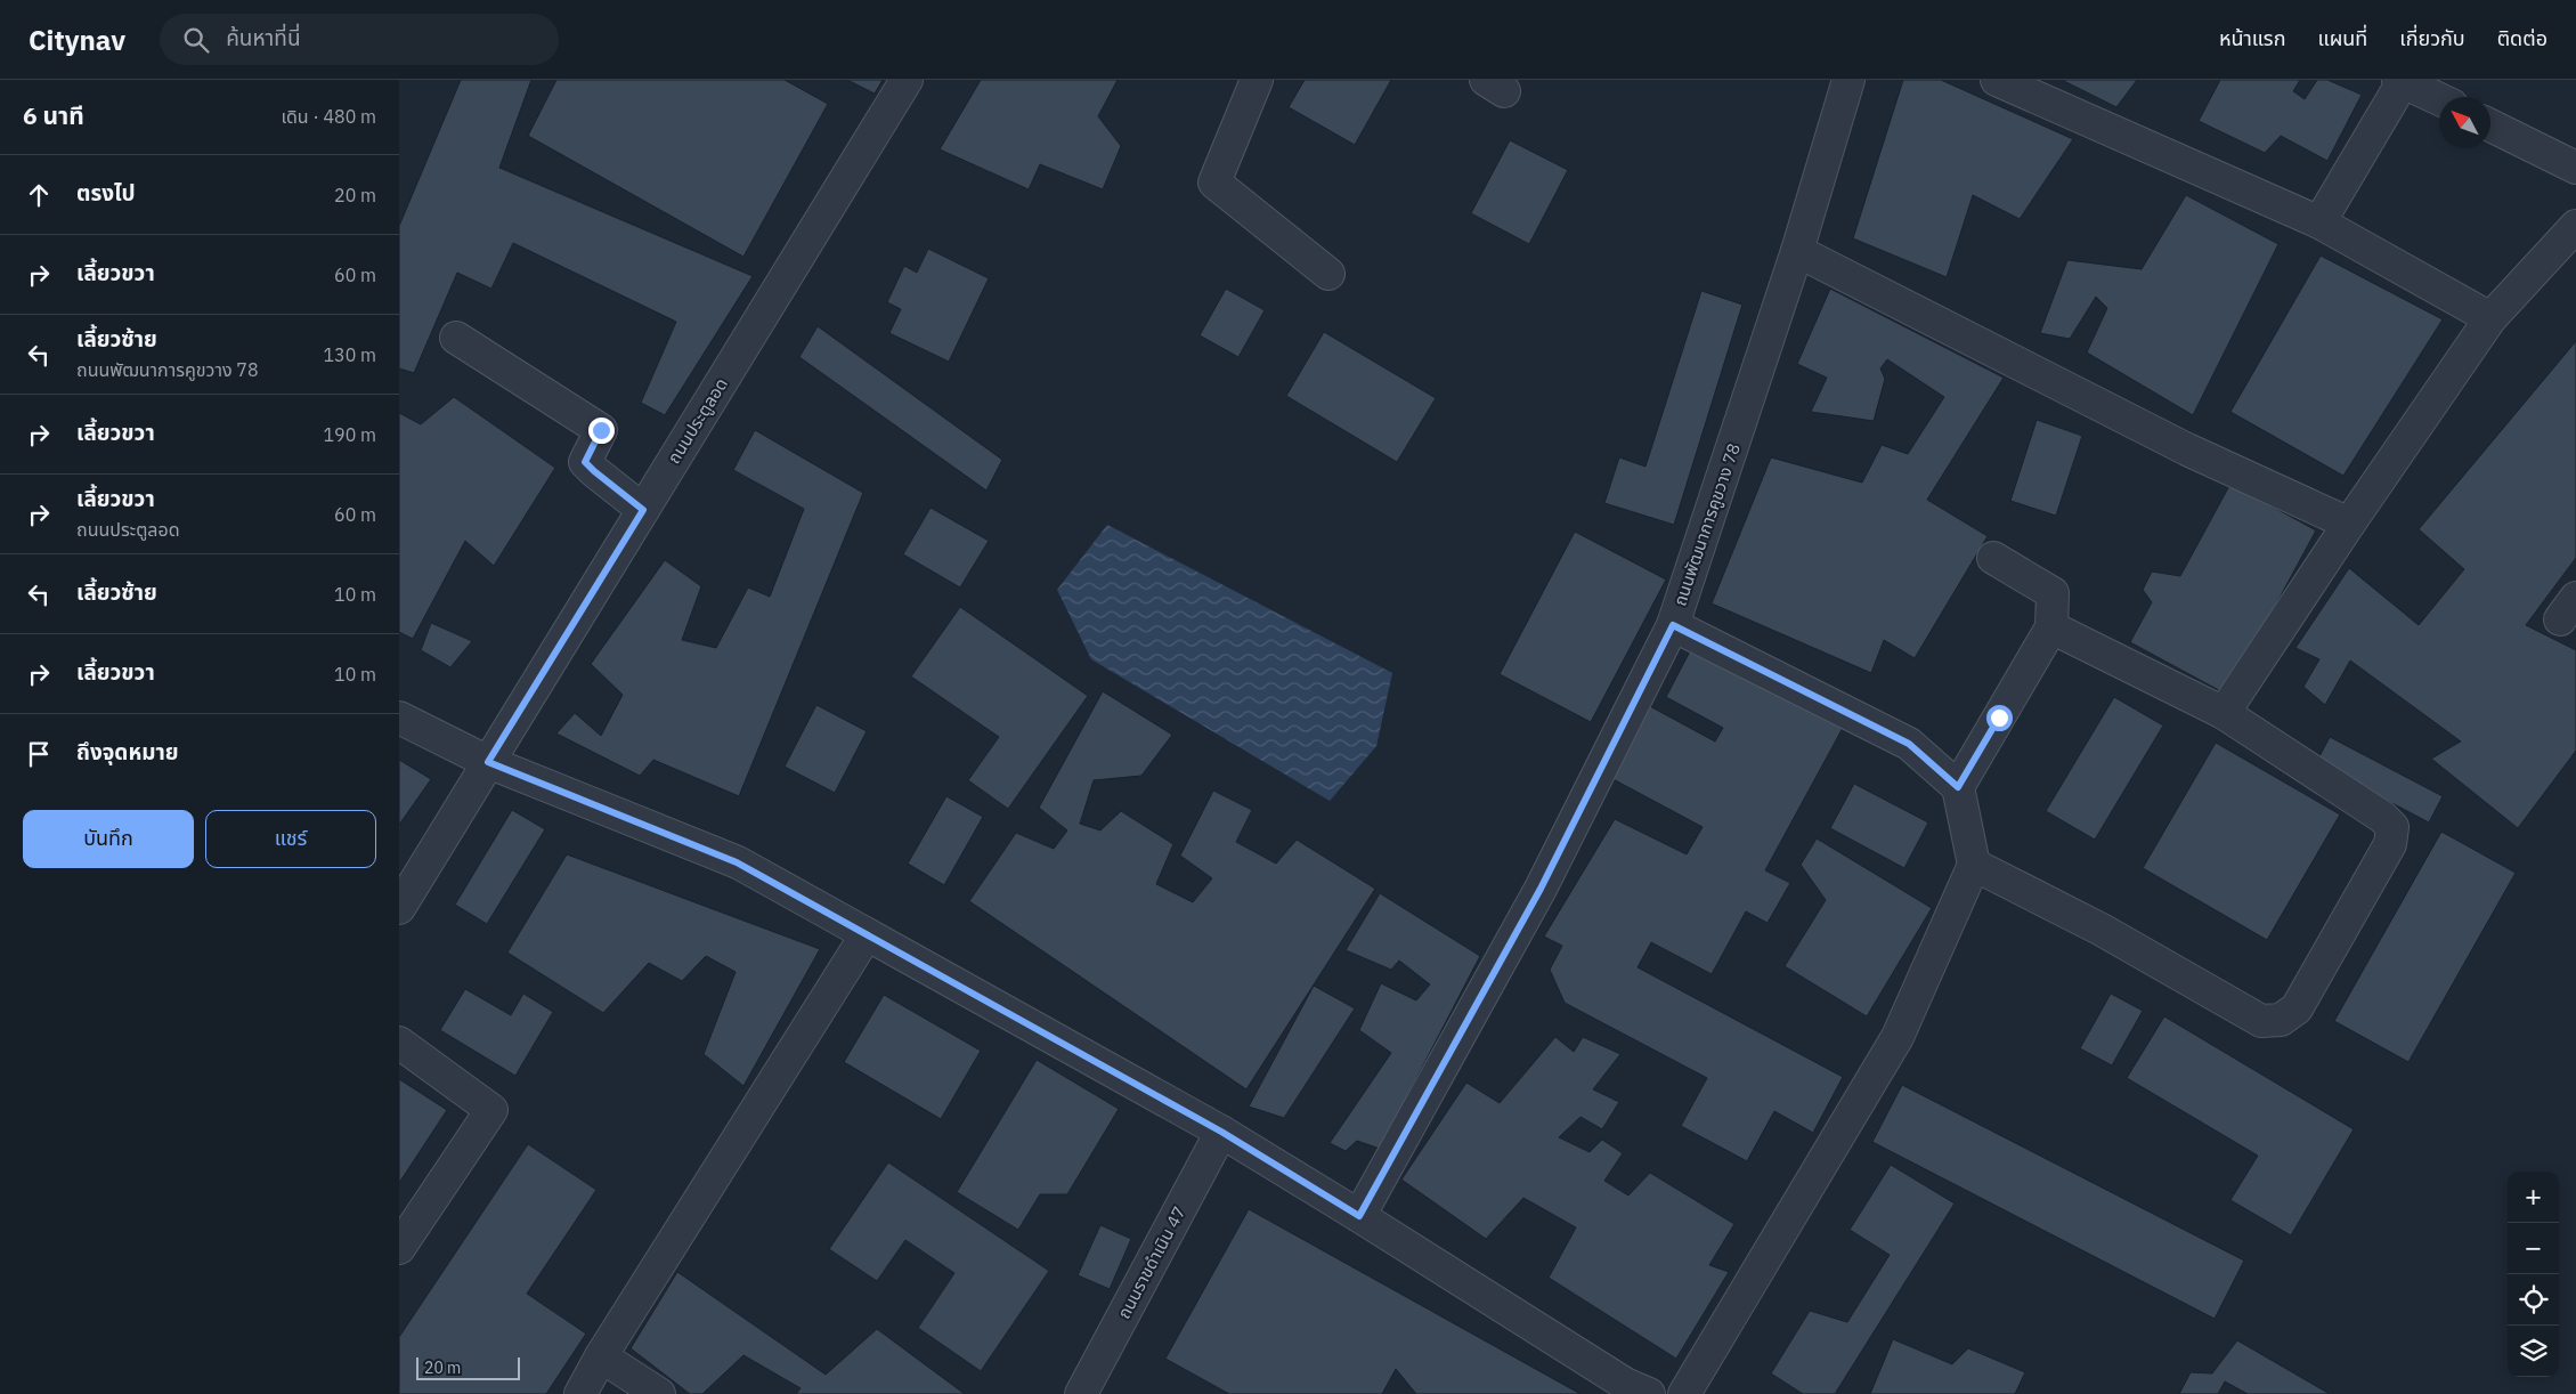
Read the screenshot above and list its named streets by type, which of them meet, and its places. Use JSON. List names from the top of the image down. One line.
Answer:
{"streets":{"street":["ถนนประตูลอด","ถนนพัฒนาการคูขวาง 78","ถนนราขดำเนิน 47"]},"scale_bar":"20 m","north":"top left","page":{"header":"Citynav","search":"ค้นหาที่นี่","nav":["หน้าแรก","แผนที่","เกี่ยวกับ","ติดต่อ"],"heading":["6 นาที","เดิน · 480 m"],"list":[["ตรงไป","20 m"],["เลี้ยวขวา","60 m"],["เลี้ยวซ้าย","ถนนพัฒนาการคูขวาง 78","130 m"],["เลี้ยวขวา","190 m"],["เลี้ยวขวา","ถนนประตูลอด","60 m"],["เลี้ยวซ้าย","10 m"],["เลี้ยวขวา","10 m"],"ถึงจุดหมาย"],"buttons":["บันทึก","แชร์"],"map_buttons":["+","−"],"scale":"20 m"}}
